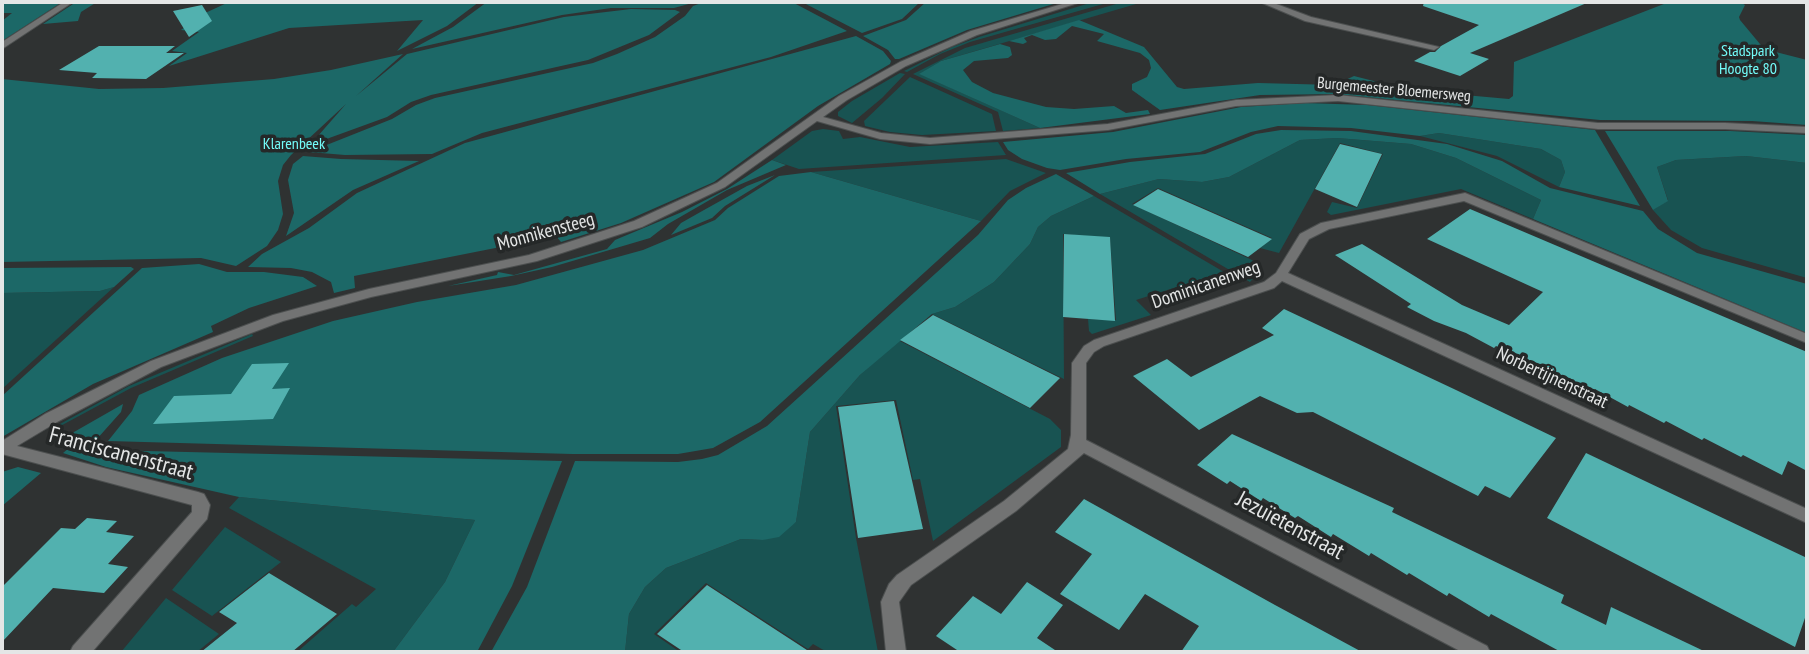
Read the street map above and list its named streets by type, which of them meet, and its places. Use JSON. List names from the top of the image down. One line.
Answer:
{"streets":{"street":["Burgemeester Bloemersweg","Monnikensteeg","Dominicanenweg","Norbertijnenstraat","Franciscanenstraat","Jezuïetenstraat"]},"crossings":[["Burgemeester Bloemersweg","Monnikensteeg"],["Monnikensteeg","Franciscanenstraat"],["Dominicanenweg","Norbertijnenstraat"],["Dominicanenweg","Jezuïetenstraat"]],"parks":["Stadspark Hoogte 80","Klarenbeek"]}
